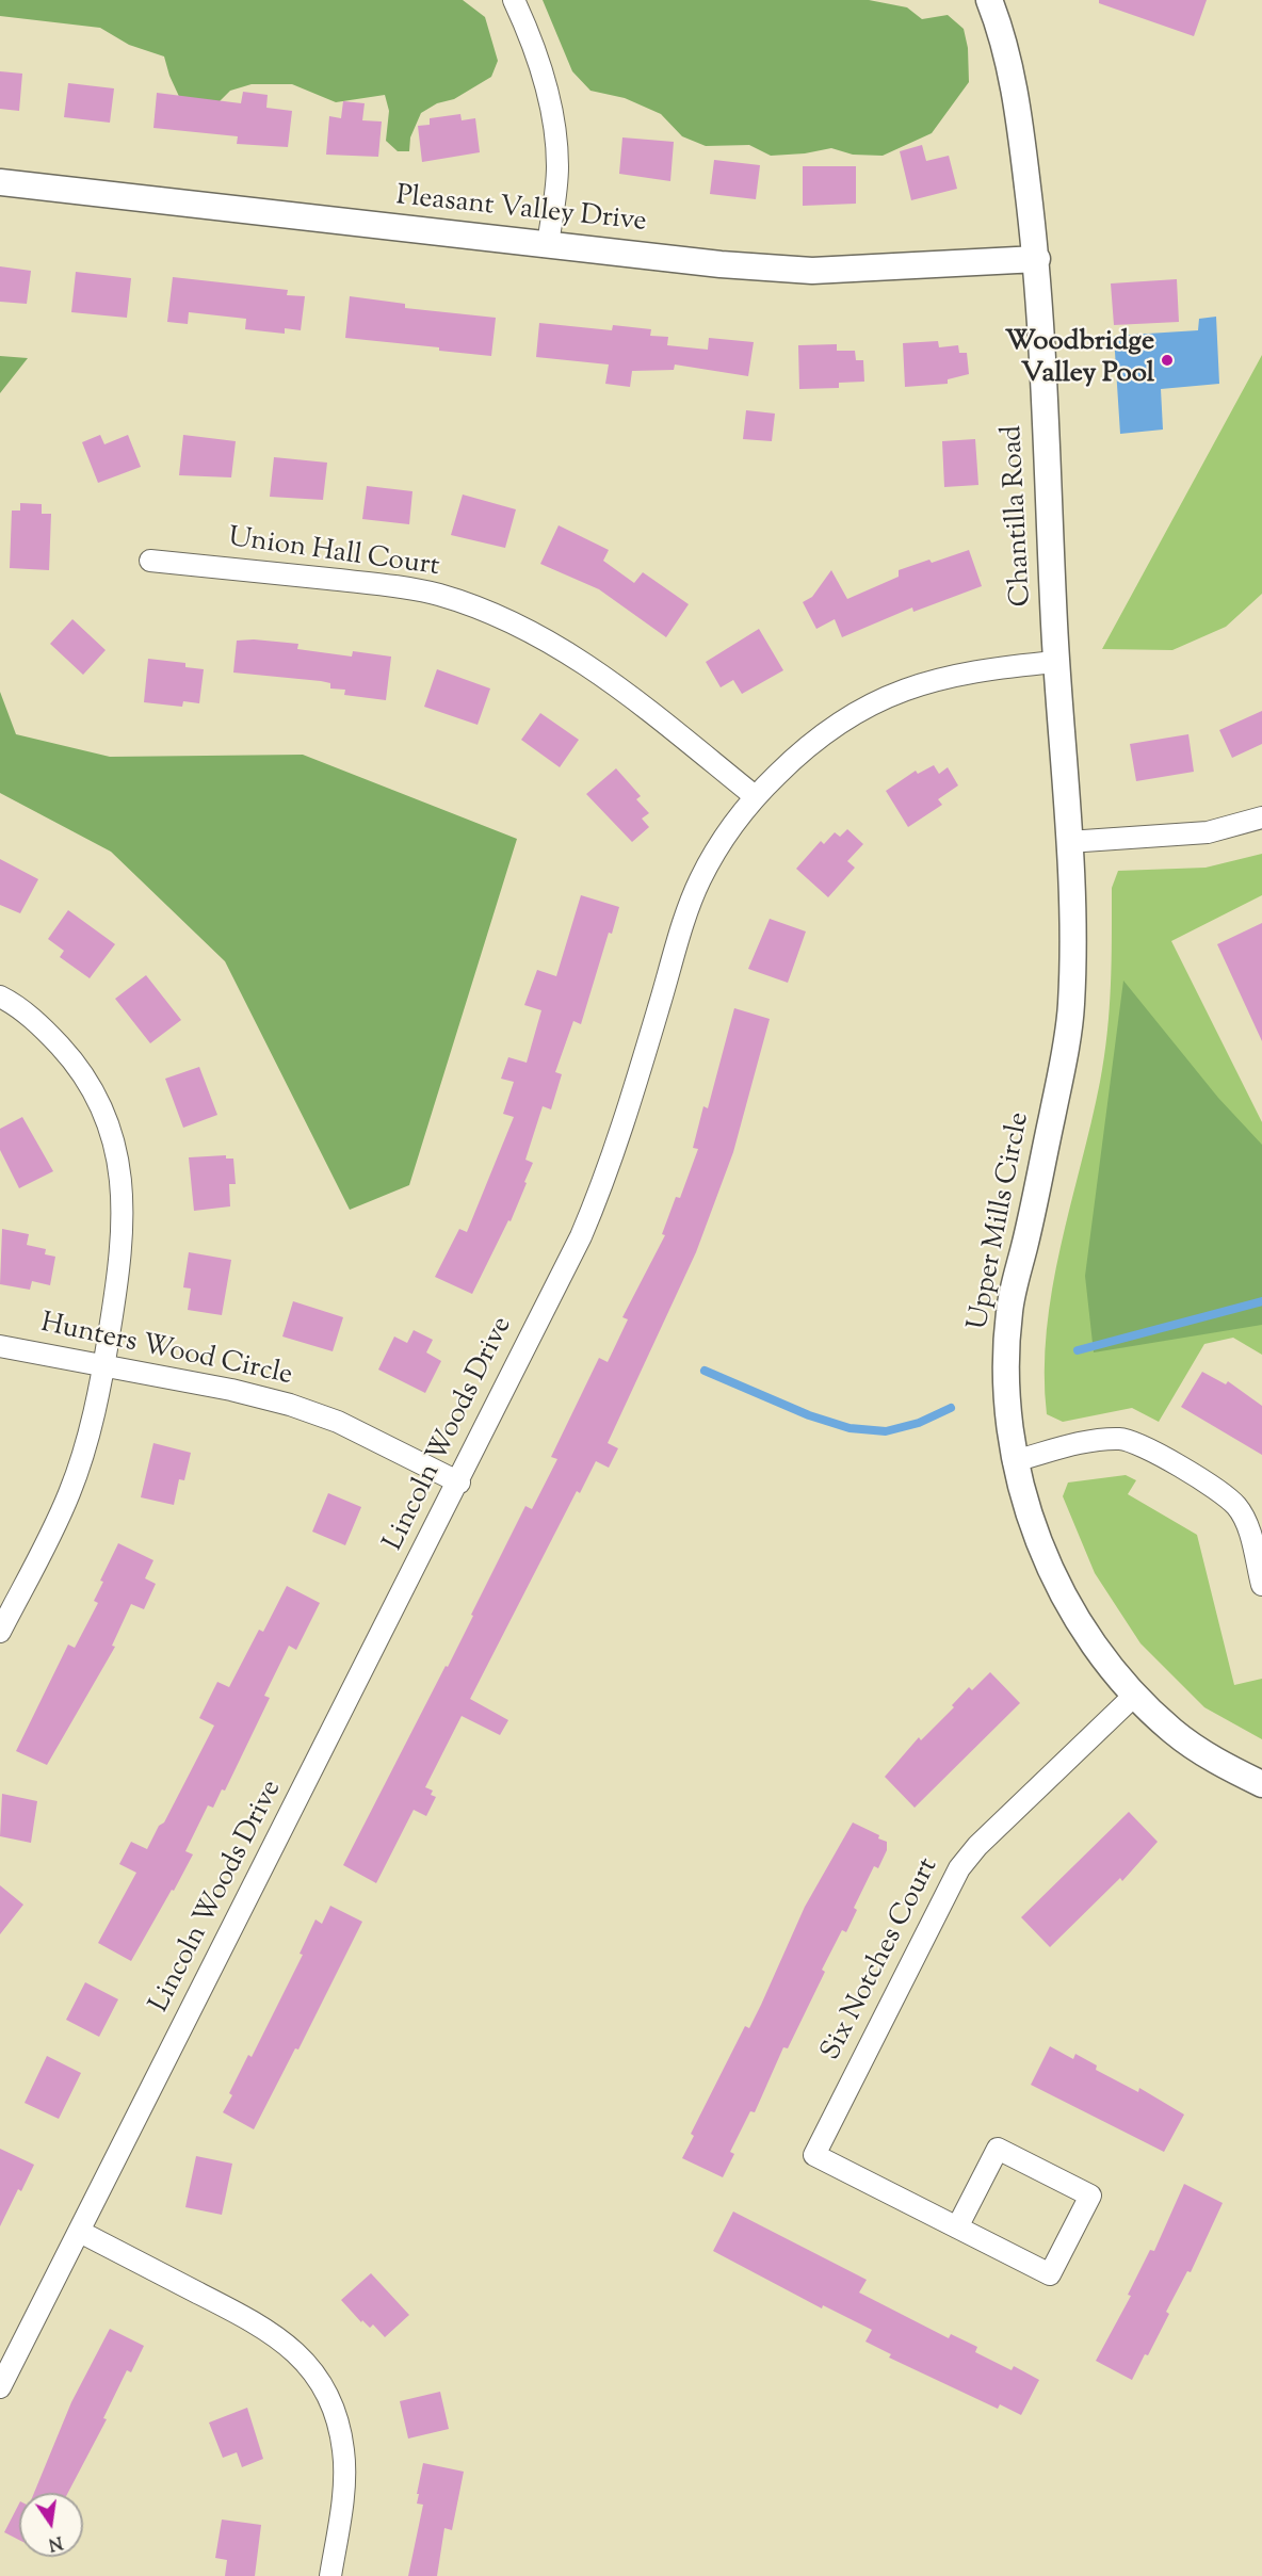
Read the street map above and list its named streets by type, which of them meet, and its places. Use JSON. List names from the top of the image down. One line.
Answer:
{"streets":{"street":["Pleasant Valley Drive","Chantilla Road","Union Hall Court","Upper Mills Circle","Hunters Wood Circle","Lincoln Woods Drive","Six Notches Court"]},"crossings":[["Pleasant Valley Drive","Chantilla Road"],["Chantilla Road","Upper Mills Circle"],["Chantilla Road","Lincoln Woods Drive"],["Union Hall Court","Lincoln Woods Drive"],["Upper Mills Circle","Six Notches Court"],["Hunters Wood Circle","Lincoln Woods Drive"]],"places":["Woodbridge Valley Pool"],"north":"bottom"}
